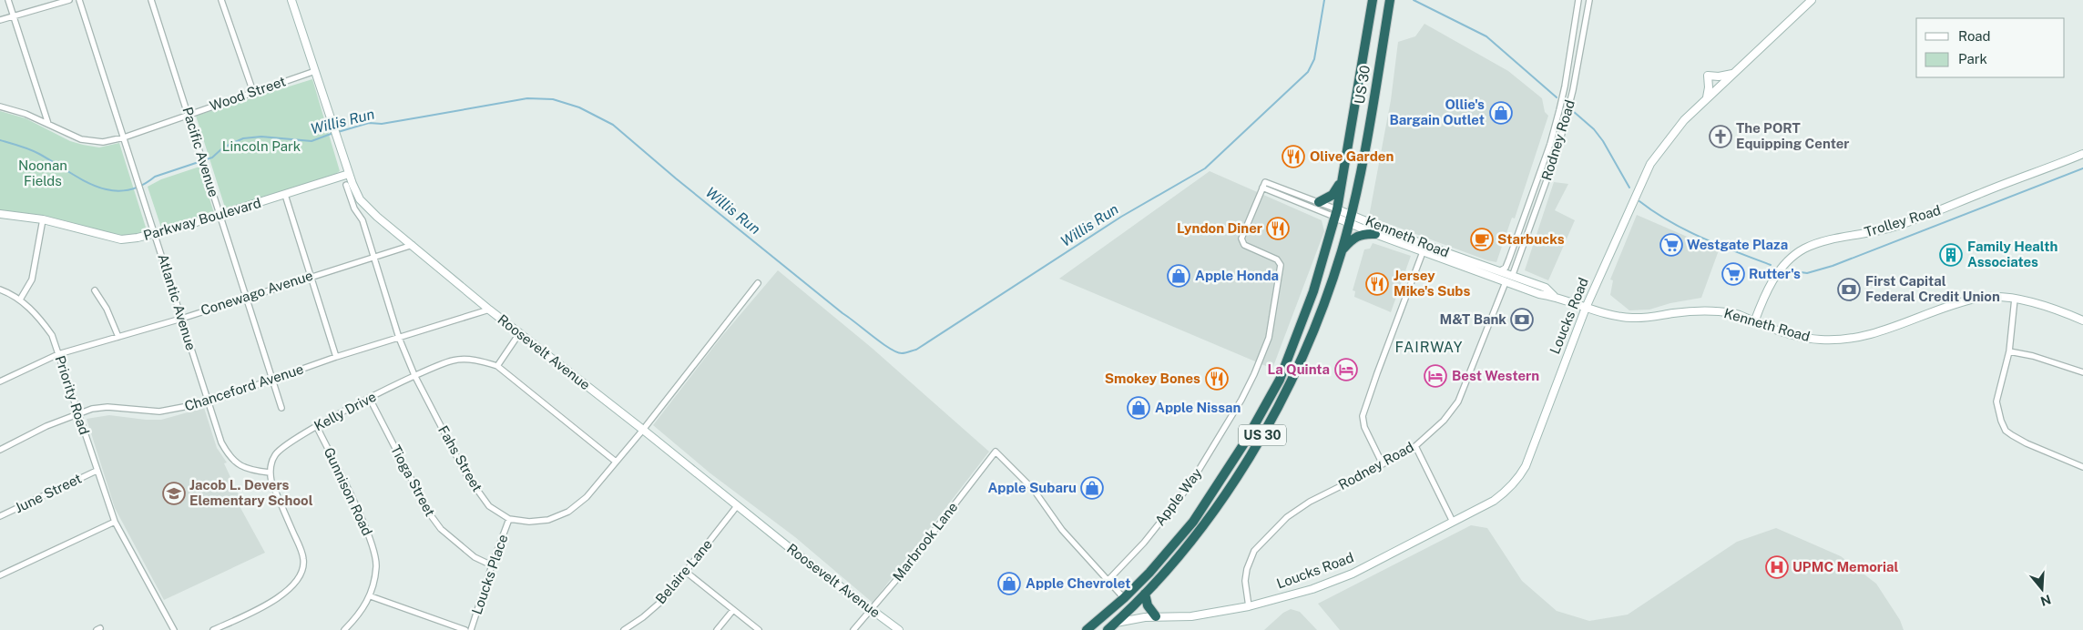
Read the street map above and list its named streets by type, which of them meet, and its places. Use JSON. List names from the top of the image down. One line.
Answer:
{"streets":{"highway":["US 30"],"street":["Wood Street","Rodney Road","Pacific Avenue","Parkway Boulevard","Trolley Road","Kenneth Road","Conewago Avenue","Atlantic Avenue","Loucks Road","Roosevelt Avenue","Chanceford Avenue","Priority Road","Kelly Drive","Fahs Street","Tioga Street","Gunnison Road","June Street","Apple Way","Marbrook Lane","Belaire Lane","Loucks Place"]},"crossings":[["US 30","Kenneth Road"],["US 30","Loucks Road"],["Wood Street","Pacific Avenue"],["Wood Street","Atlantic Avenue"],["Wood Street","Roosevelt Avenue"],["Rodney Road","Kenneth Road"],["Rodney Road","Loucks Road"],["Pacific Avenue","Parkway Boulevard"],["Pacific Avenue","Conewago Avenue"],["Pacific Avenue","Chanceford Avenue"],["Parkway Boulevard","Atlantic Avenue"],["Parkway Boulevard","Roosevelt Avenue"],["Trolley Road","Kenneth Road"],["Kenneth Road","Loucks Road"],["Kenneth Road","Apple Way"],["Conewago Avenue","Atlantic Avenue"],["Conewago Avenue","Roosevelt Avenue"],["Conewago Avenue","Priority Road"],["Conewago Avenue","Fahs Street"],["Atlantic Avenue","Chanceford Avenue"],["Atlantic Avenue","Kelly Drive"],["Roosevelt Avenue","Chanceford Avenue"],["Roosevelt Avenue","Fahs Street"],["Roosevelt Avenue","Marbrook Lane"],["Roosevelt Avenue","Belaire Lane"],["Chanceford Avenue","Priority Road"],["Chanceford Avenue","Fahs Street"],["Priority Road","June Street"],["Kelly Drive","Fahs Street"],["Kelly Drive","Tioga Street"],["Kelly Drive","Gunnison Road"],["Fahs Street","Loucks Place"],["Tioga Street","Loucks Place"],["Apple Way","Marbrook Lane"]],"districts":["FAIRWAY"],"water":["Willis Run"],"parks":["Lincoln Park","Noonan Fields"],"places":{"shop":["Ollie's Bargain Outlet","Apple Honda","Apple Nissan","Apple Subaru","Apple Chevrolet"],"church":["The PORT Equipping Center"],"restaurant":["Olive Garden","Lyndon Diner","Jersey Mike's Subs","Smokey Bones"],"cafe":["Starbucks"],"supermarket":["Westgate Plaza","Rutter's"],"building":["Family Health Associates"],"bank":["First Capital Federal Credit Union","M&T Bank"],"hotel":["La Quinta","Best Western"],"school or university":["Jacob L. Devers Elementary School"],"hospital":["UPMC Memorial"]},"legend":["Road","Park"],"north":"bottom"}
